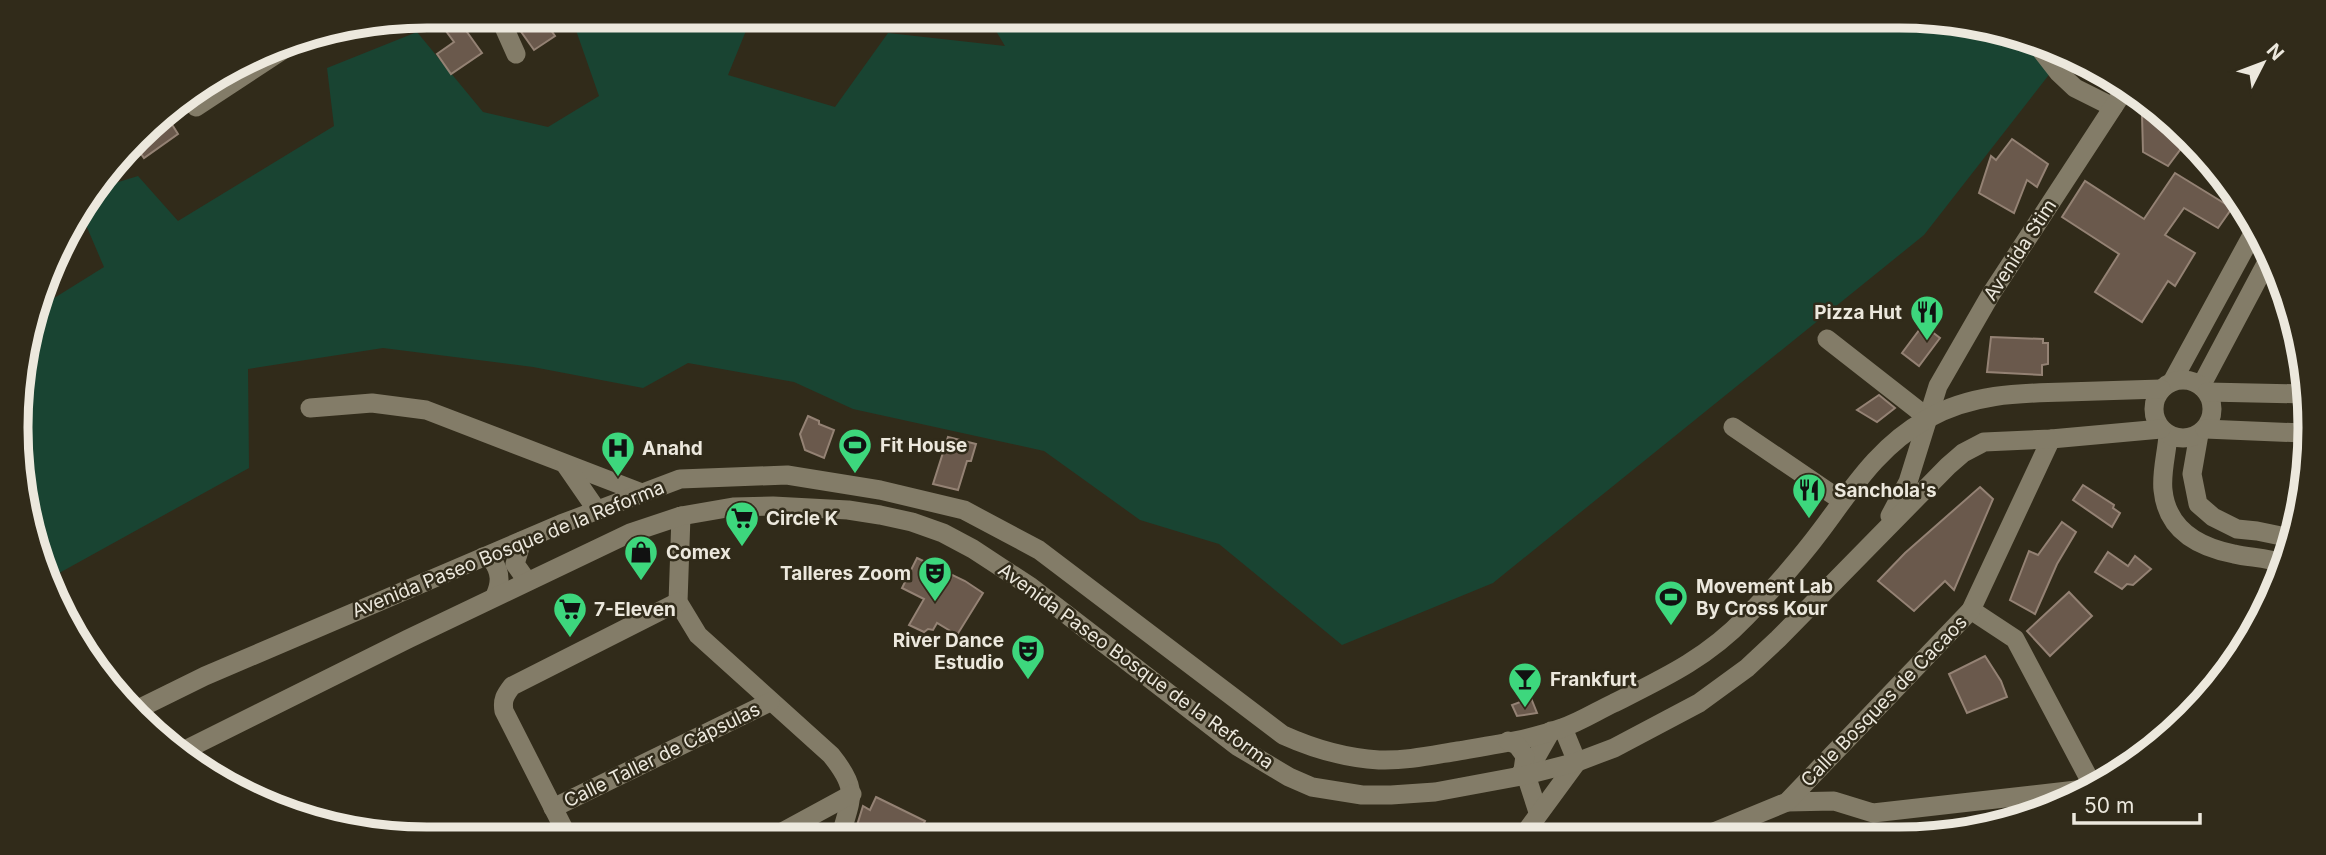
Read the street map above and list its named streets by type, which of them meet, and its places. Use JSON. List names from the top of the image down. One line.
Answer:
{"streets":{"main road":["Avenida Stim","Avenida Paseo Bosque de la Reforma","Calle Bosques de Cacaos","Calle Taller de Cápsulas"]},"crossings":[["Avenida Stim","Avenida Paseo Bosque de la Reforma"],["Avenida Paseo Bosque de la Reforma","Calle Bosques de Cacaos"]],"places":{"restaurant":["Pizza Hut","Sanchola's"],"sports":["Fit House","Movement Lab By Cross Kour"],"hospital":["Anahd"],"supermarket":["Circle K","7-Eleven"],"shop":["Comex"],"theatre":["Talleres Zoom","River Dance Estudio"],"bar":["Frankfurt"]},"scale_bar":"50 m","north":"top right"}
